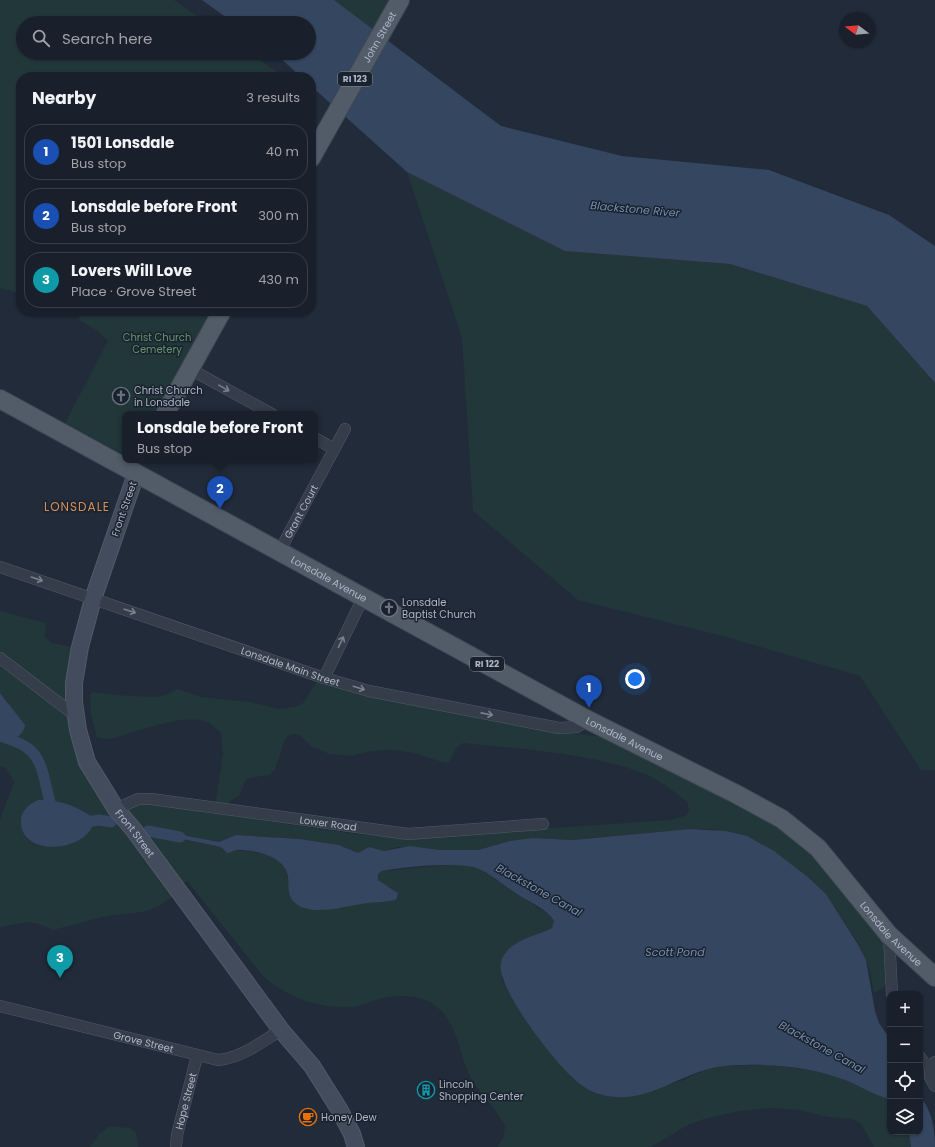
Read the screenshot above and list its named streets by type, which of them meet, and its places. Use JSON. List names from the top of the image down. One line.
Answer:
{"streets":{"main road":["John Street","RI 123","Front Street","Lonsdale Avenue","RI 122"],"street":["Grant Court","Lonsdale Main Street","Lower Road","Grove Street","Hope Street"]},"crossings":[["Front Street","Lonsdale Avenue"],["Front Street","Lonsdale Main Street"],["Front Street","Lower Road"],["Front Street","Grove Street"],["Grant Court","Lonsdale Avenue"],["Lonsdale Avenue","Lonsdale Main Street"],["Grove Street","Hope Street"]],"one_way":["Lonsdale Main Street"],"districts":["LONSDALE"],"water":["Blackstone River","Blackstone Canal","Scott Pond"],"parks":["Christ Church Cemetery"],"places":{"church":["Christ Church in Lonsdale","Lonsdale Baptist Church"],"building":["Lincoln Shopping Center"],"cafe":["Honey Dew"]},"north":"left","page":{"search":"Search here","heading":["Nearby","3 results"],"list":[{"mark":"1","name":"1501 Lonsdale","note":"Bus stop","value":"40 m"},{"mark":"2","name":"Lonsdale before Front","note":"Bus stop","value":"300 m"},{"mark":"3","name":"Lovers Will Love","note":"Place · Grove Street","value":"430 m"}],"popup":["Lonsdale before Front","Bus stop"],"pins":["2","1","3"],"map_buttons":["+","−"]}}
